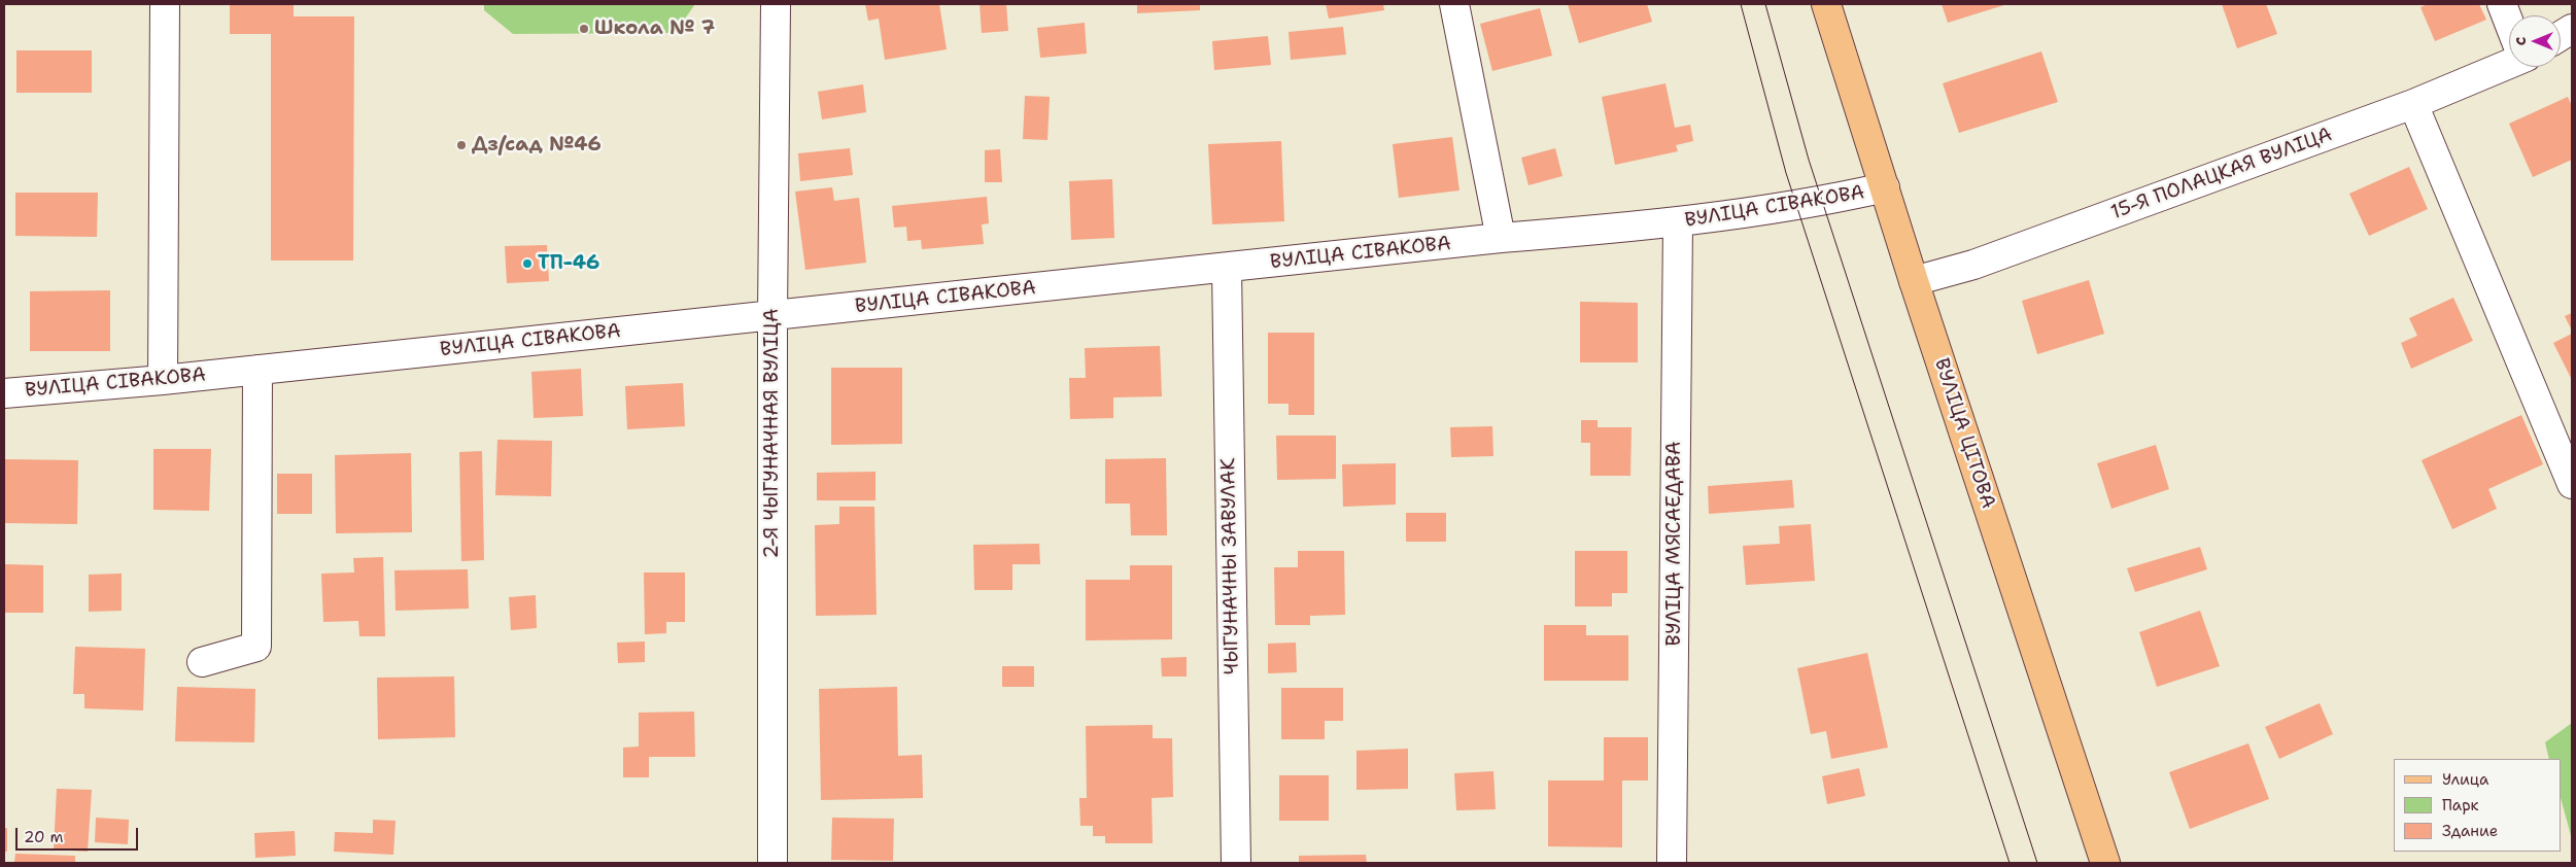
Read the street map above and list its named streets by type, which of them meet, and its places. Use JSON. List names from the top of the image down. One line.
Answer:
{"streets":{"main road":["ВУЛІЦА ЦІТОВА"],"street":["15-Я ПОЛАЦКАЯ ВУЛІЦА","ВУЛІЦА СІВАКОВА","2-Я ЧЫГУНАЧНАЯ ВУЛІЦА","ВУЛІЦА МЯСАЕДАВА","ЧЫГУНАЧНЫ ЗАВУЛАК"]},"crossings":[["15-Я ПОЛАЦКАЯ ВУЛІЦА","ВУЛІЦА ЦІТОВА"],["ВУЛІЦА СІВАКОВА","2-Я ЧЫГУНАЧНАЯ ВУЛІЦА"],["ВУЛІЦА СІВАКОВА","ВУЛІЦА ЦІТОВА"],["ВУЛІЦА СІВАКОВА","ВУЛІЦА МЯСАЕДАВА"],["ВУЛІЦА СІВАКОВА","ЧЫГУНАЧНЫ ЗАВУЛАК"]],"places":["Школа № 7","Дз/сад №46","ТП-46"],"legend":["Улица","Парк","Здание"],"scale_bar":"20 m","north":"left"}
